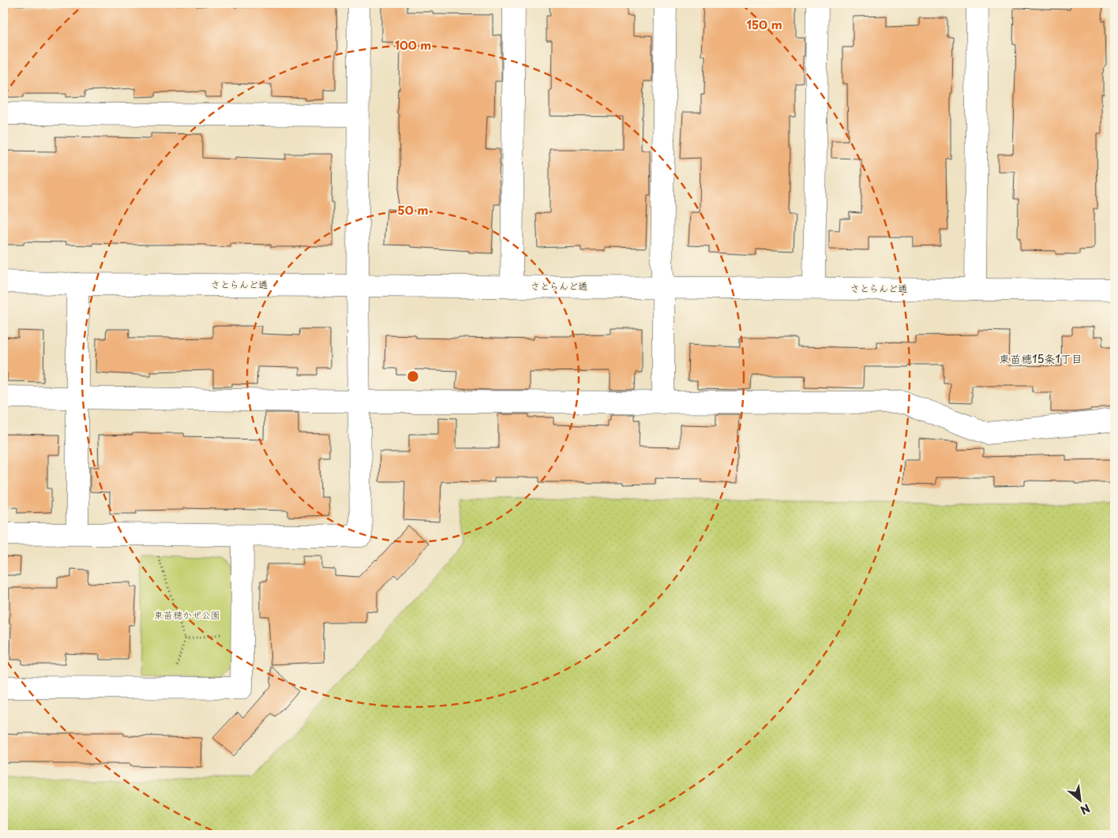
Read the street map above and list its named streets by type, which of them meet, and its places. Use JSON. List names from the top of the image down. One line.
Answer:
{"streets":{"street":["さとらんど通"]},"districts":["東苗穂15条1丁目"],"parks":["東苗穂かぜ公園"],"north":"bottom right","rings":["150 m","100 m","50 m"]}
